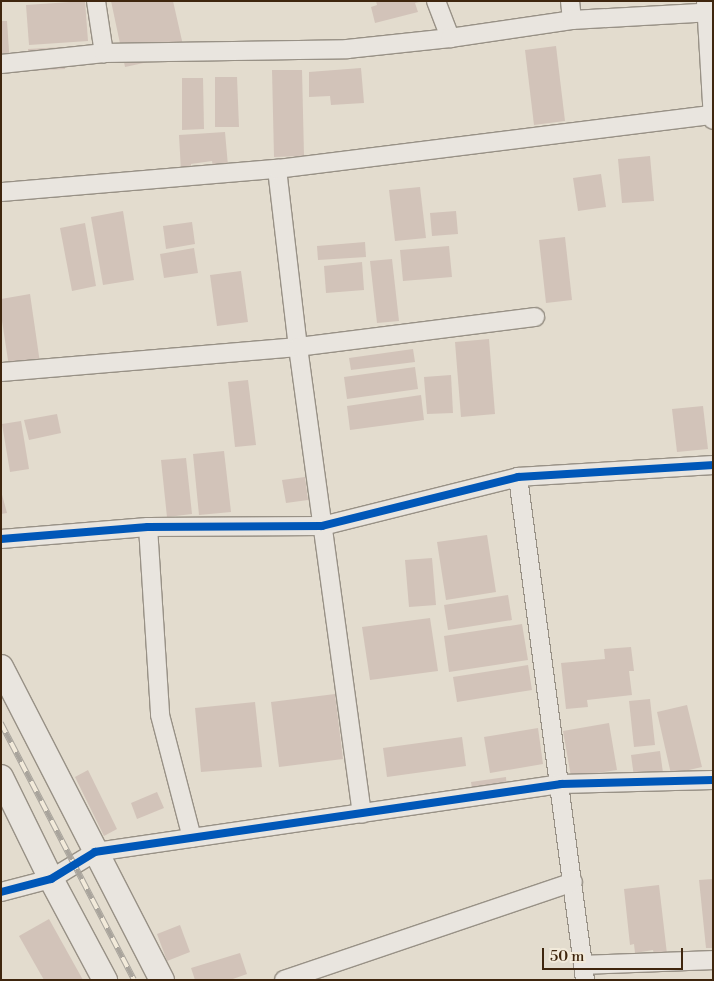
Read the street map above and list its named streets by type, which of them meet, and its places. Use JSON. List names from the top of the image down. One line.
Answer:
{"scale_bar":"50 m"}
